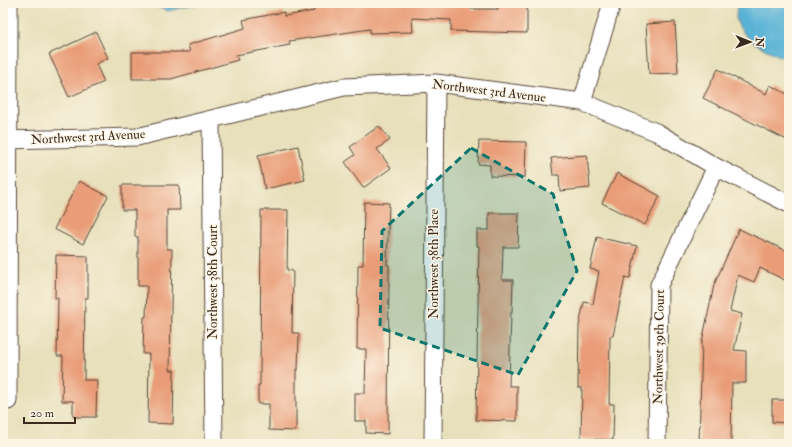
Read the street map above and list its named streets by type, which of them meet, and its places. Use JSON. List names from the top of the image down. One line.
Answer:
{"streets":{"street":["Northwest 3rd Avenue","Northwest 38th Place","Northwest 38th Court","Northwest 39th Court"]},"crossings":[["Northwest 3rd Avenue","Northwest 38th Place"],["Northwest 3rd Avenue","Northwest 38th Court"],["Northwest 3rd Avenue","Northwest 39th Court"]],"scale_bar":"20 m","north":"right"}
